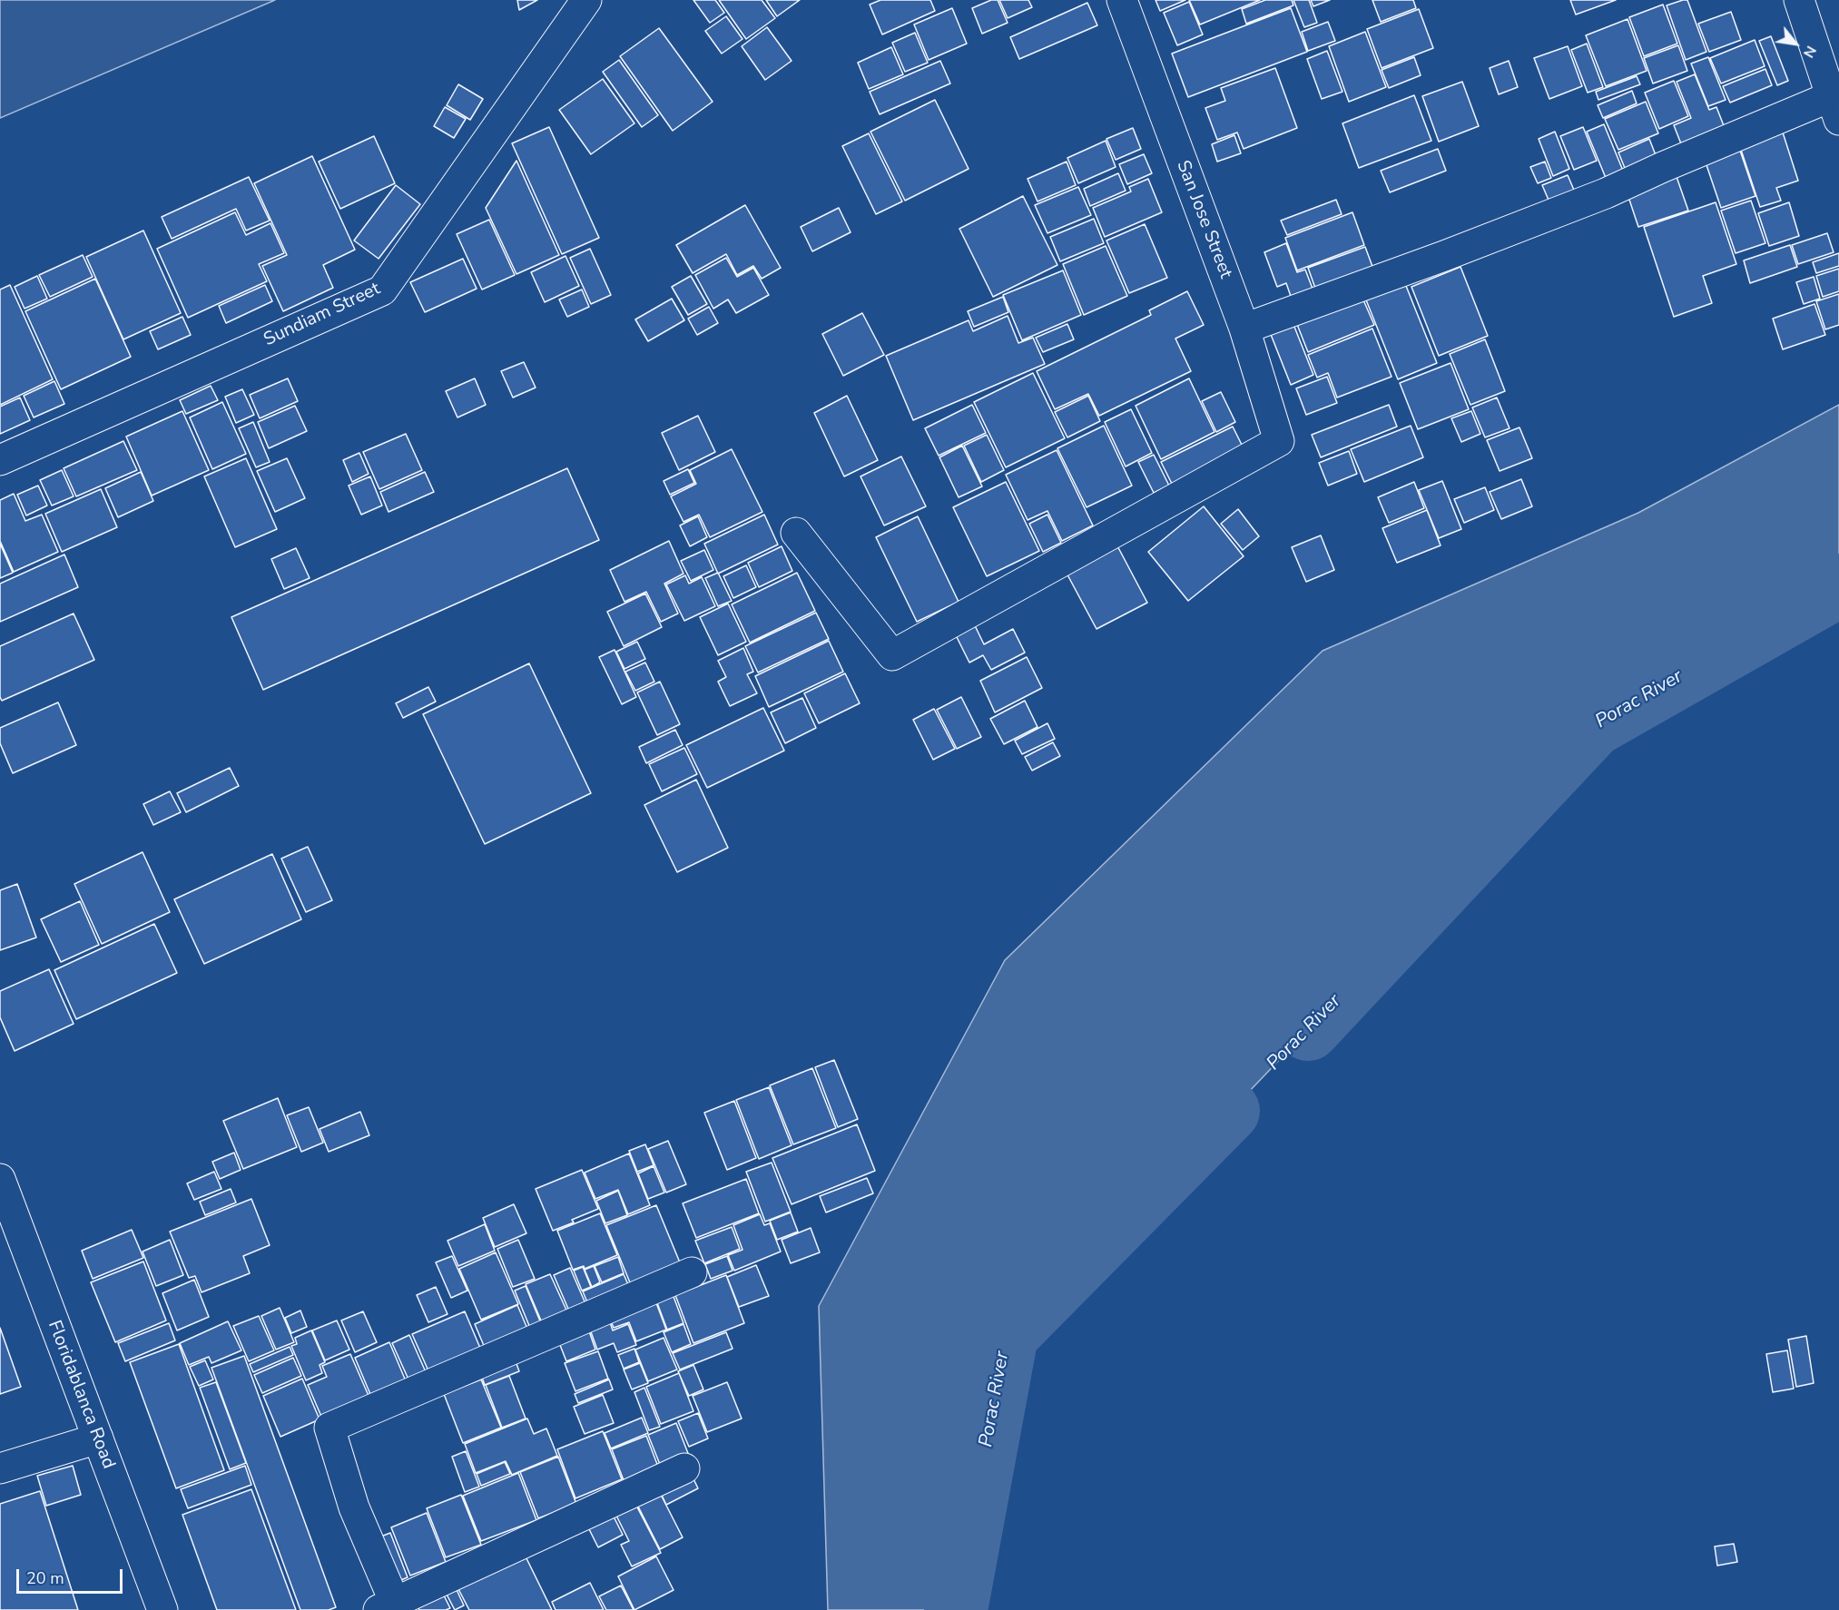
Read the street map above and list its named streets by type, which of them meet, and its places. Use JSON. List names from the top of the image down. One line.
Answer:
{"streets":{"street":["San Jose Street","Sundiam Street","Floridablanca Road"]},"water":["Porac River"],"scale_bar":"20 m","north":"bottom right"}
